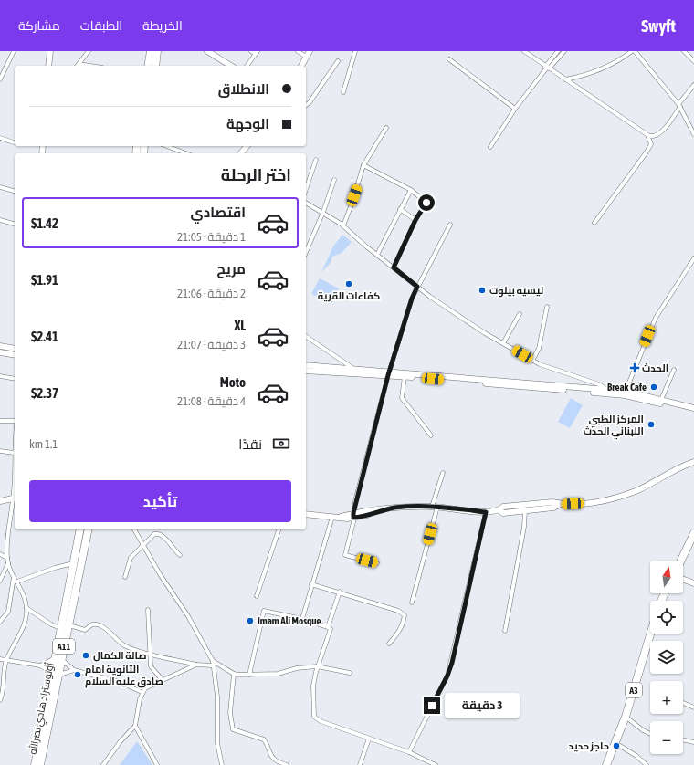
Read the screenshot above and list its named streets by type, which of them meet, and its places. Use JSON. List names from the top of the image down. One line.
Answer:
{"streets":{"highway":["A11","A3","أوتوستراد هادي نصرالله"]},"places":{"other":["كفاءات القرية","ليسيه بيلوت","Break Cafe","المركز الطبي اللبناني الحدث","Imam Ali Mosque","صالة الكمال","الثانویة امام صادق عليه السلام","حاجز حديد"],"health":["الحدث"]},"north":"top","page":{"header":"Swyft","nav":["الخريطة","الطبقات","مشاركة"],"banner":["الانطلاق","الوجهة"],"heading":"اختر الرحلة","list":[{"name":"اقتصادي","note":"1 دقيقة · 21:05","value":"$1.42"},{"name":"مريح","note":"2 دقيقة · 21:06","value":"$1.91"},{"name":"XL","note":"3 دقيقة · 21:07","value":"$2.41"},{"name":"Moto","note":"4 دقيقة · 21:08","value":"$2.37"}],"pay":["نقدًا","1.1 km"],"buttons":"تأكيد","map_buttons":["+","−"],"bubble":"3 دقيقة"}}
